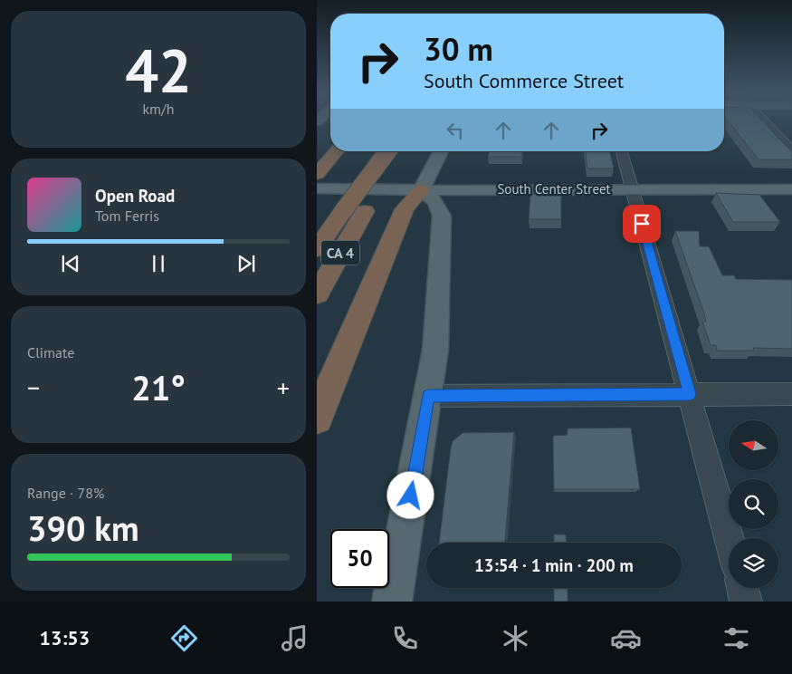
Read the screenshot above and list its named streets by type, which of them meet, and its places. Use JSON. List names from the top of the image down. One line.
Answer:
{"streets":{"highway":["CA 4"],"main road":["South Center Street"]},"north":"left","page":{"tile":[["42","km/h"],"Climate",["Range · 78%","390 km"]],"turn":["30 m","South Commerce Street"],"song":["Open Road","Tom Ferris"],"heat":["−","21°","+"],"limit":"50","trip":"13:54 · 1 min · 200 m","tabs":"13:53"}}
